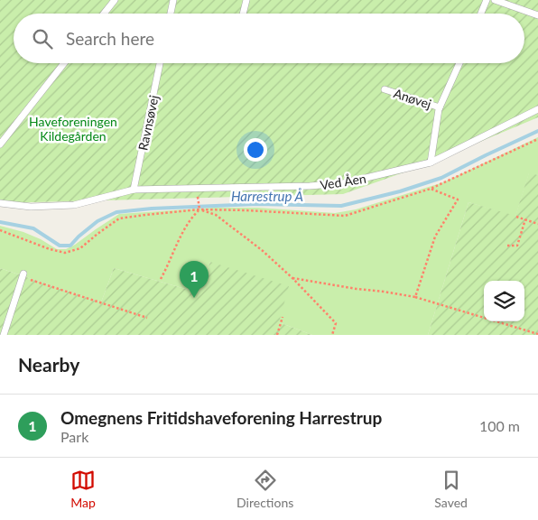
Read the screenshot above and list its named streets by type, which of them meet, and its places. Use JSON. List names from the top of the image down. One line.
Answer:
{"streets":{"lane":["Anøvej","Ravnsøvej","Ved Åen"]},"crossings":[["Anøvej","Ved Åen"],["Ravnsøvej","Ved Åen"]],"water":["Harrestrup Å"],"parks":["Haveforeningen Kildegården"],"page":{"search":"Search here","pins":"1","heading":"Nearby","list":[{"mark":"1","name":"Omegnens Fritidshaveforening Harrestrup","note":"Park","value":"100 m"}],"nav":["Map","Directions","Saved"]}}
